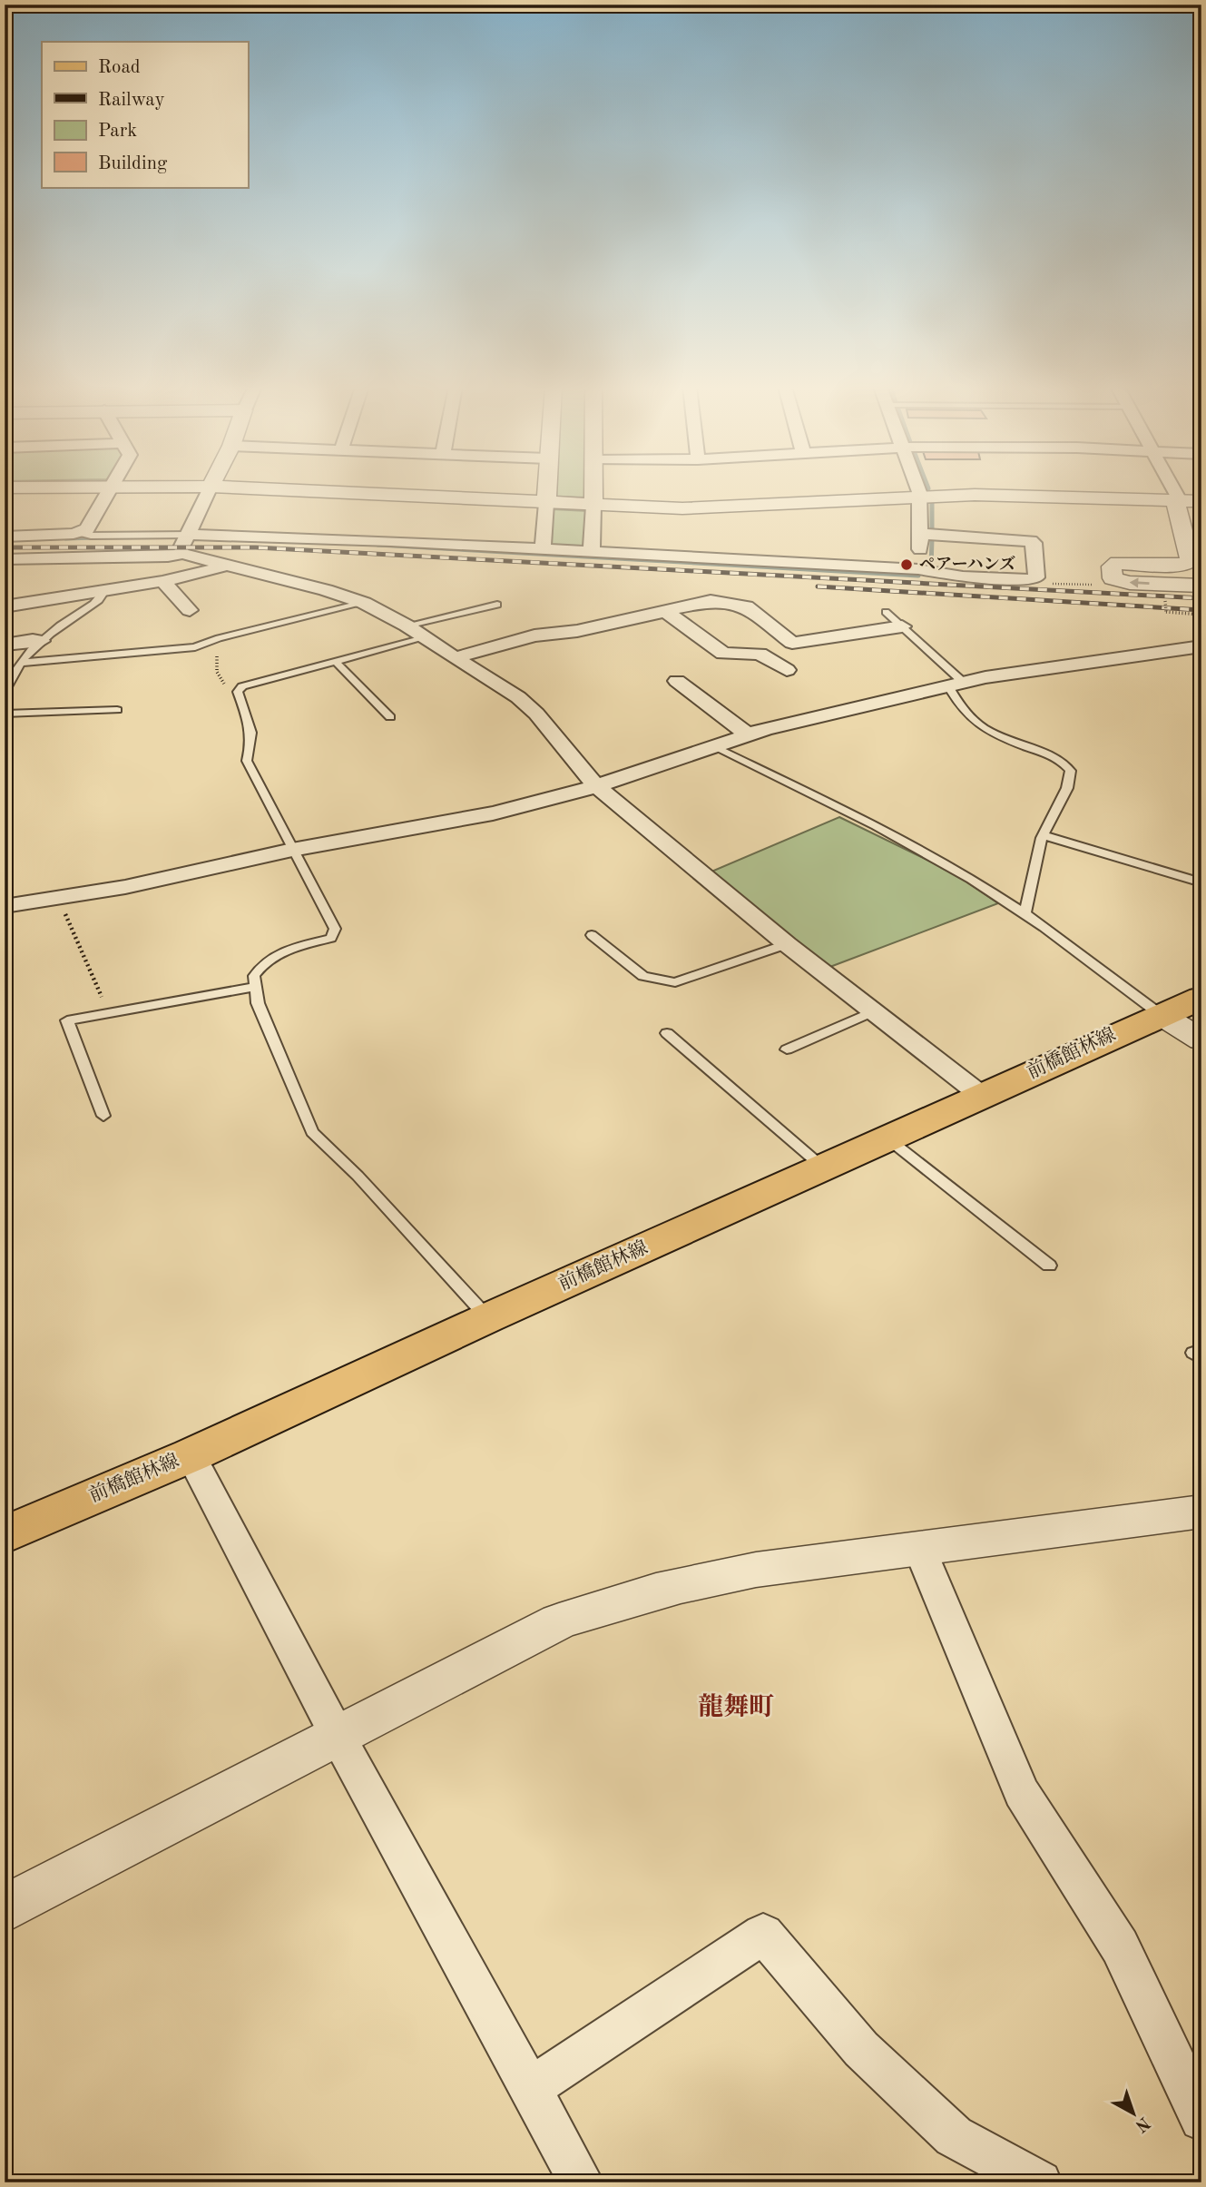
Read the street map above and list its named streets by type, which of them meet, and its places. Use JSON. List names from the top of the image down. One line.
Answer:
{"streets":{"main road":["前橋館林線"]},"districts":["龍舞町"],"places":["ペアーハンズ"],"legend":["Road","Railway","Park","Building"],"north":"bottom right"}
